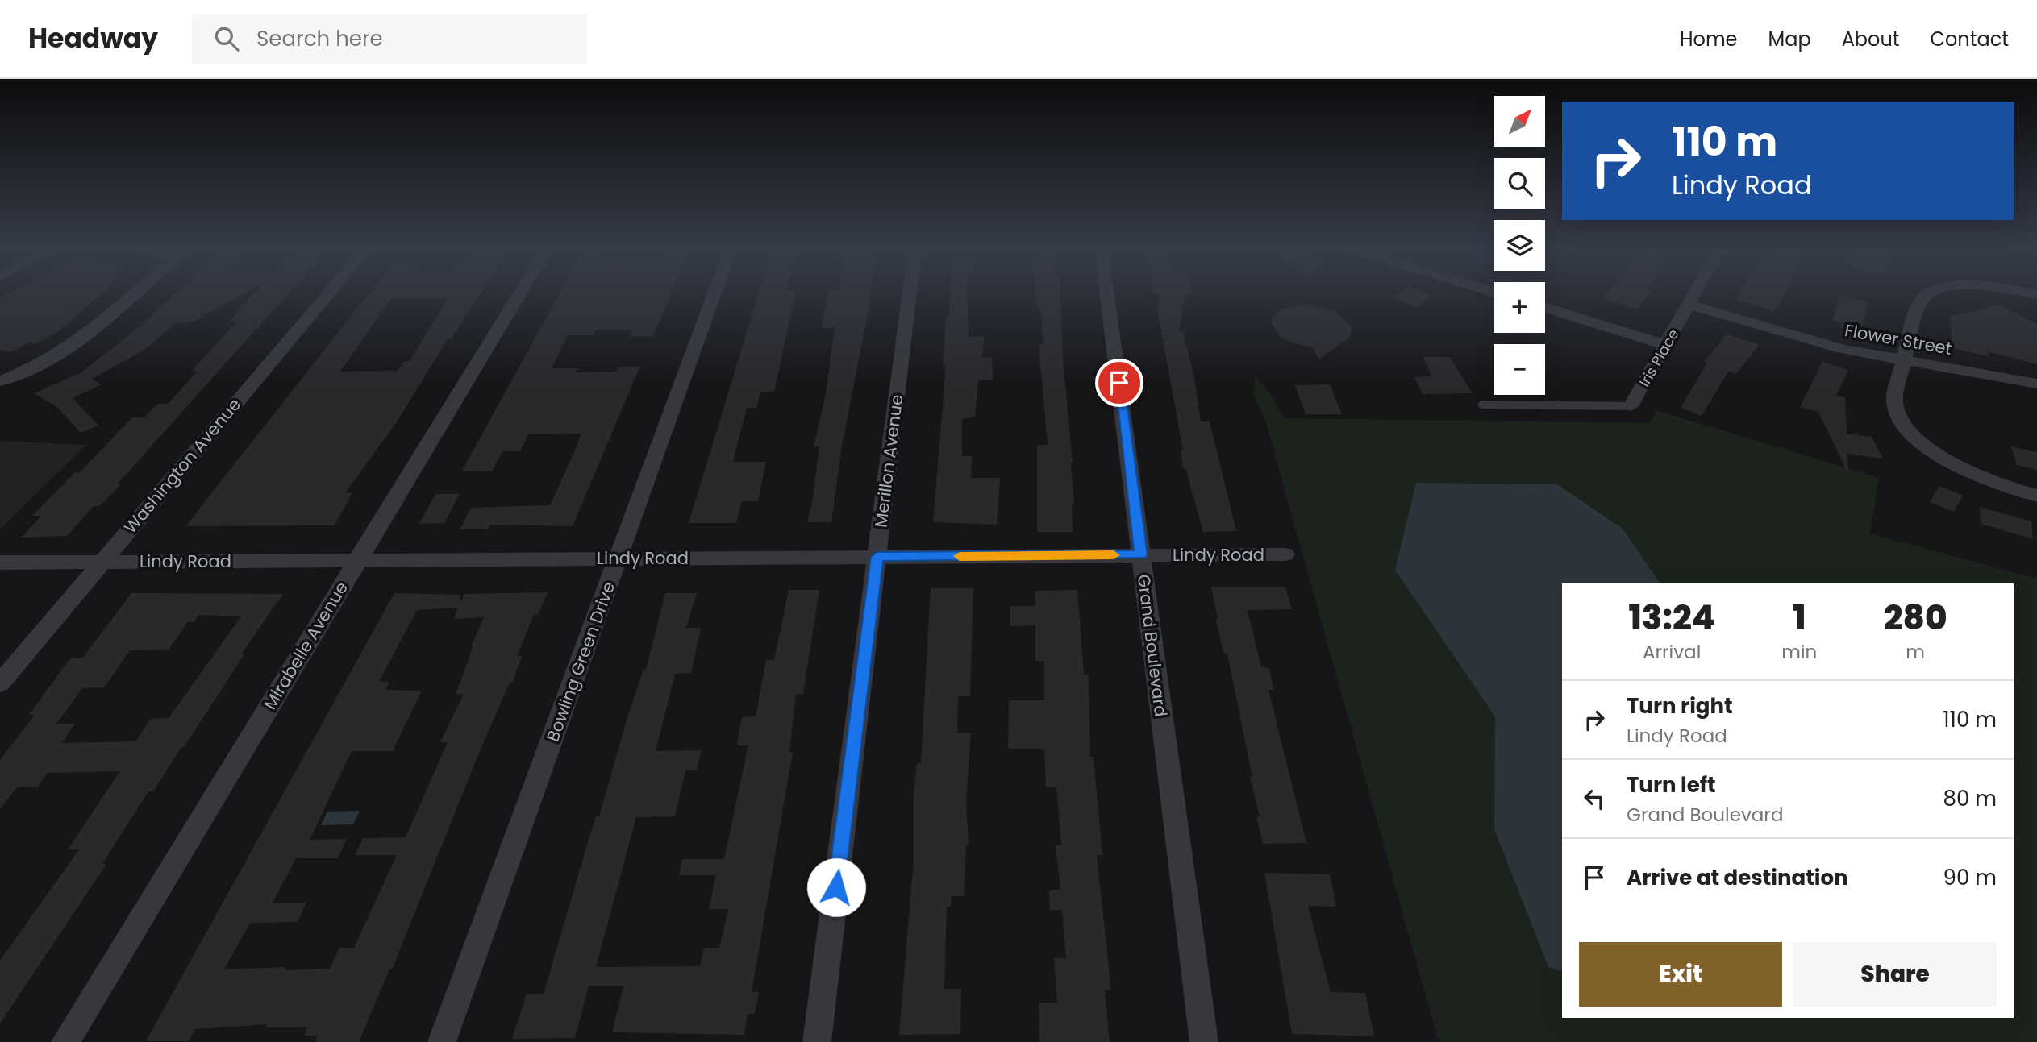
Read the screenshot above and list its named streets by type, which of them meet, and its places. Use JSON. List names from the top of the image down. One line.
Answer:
{"streets":{"street":["Flower Street","Iris Place","Merillon Avenue","Washington Avenue","Lindy Road","Mirabelle Avenue","Grand Boulevard","Bowling Green Drive"]},"crossings":[["Flower Street","Iris Place"],["Merillon Avenue","Lindy Road"],["Washington Avenue","Lindy Road"],["Lindy Road","Mirabelle Avenue"],["Lindy Road","Grand Boulevard"],["Lindy Road","Bowling Green Drive"]],"north":"top right","page":{"header":"Headway","search":"Search here","nav":["Home","Map","About","Contact"],"map_buttons":["+","−"],"turn":["110 m","Lindy Road"],"eta":["13:24","Arrival","1","min","280","m"],"list":[{"name":"Turn right","note":"Lindy Road","value":"110 m"},{"name":"Turn left","note":"Grand Boulevard","value":"80 m"},{"name":"Arrive at destination","value":"90 m"}],"buttons":["Exit","Share"]}}
